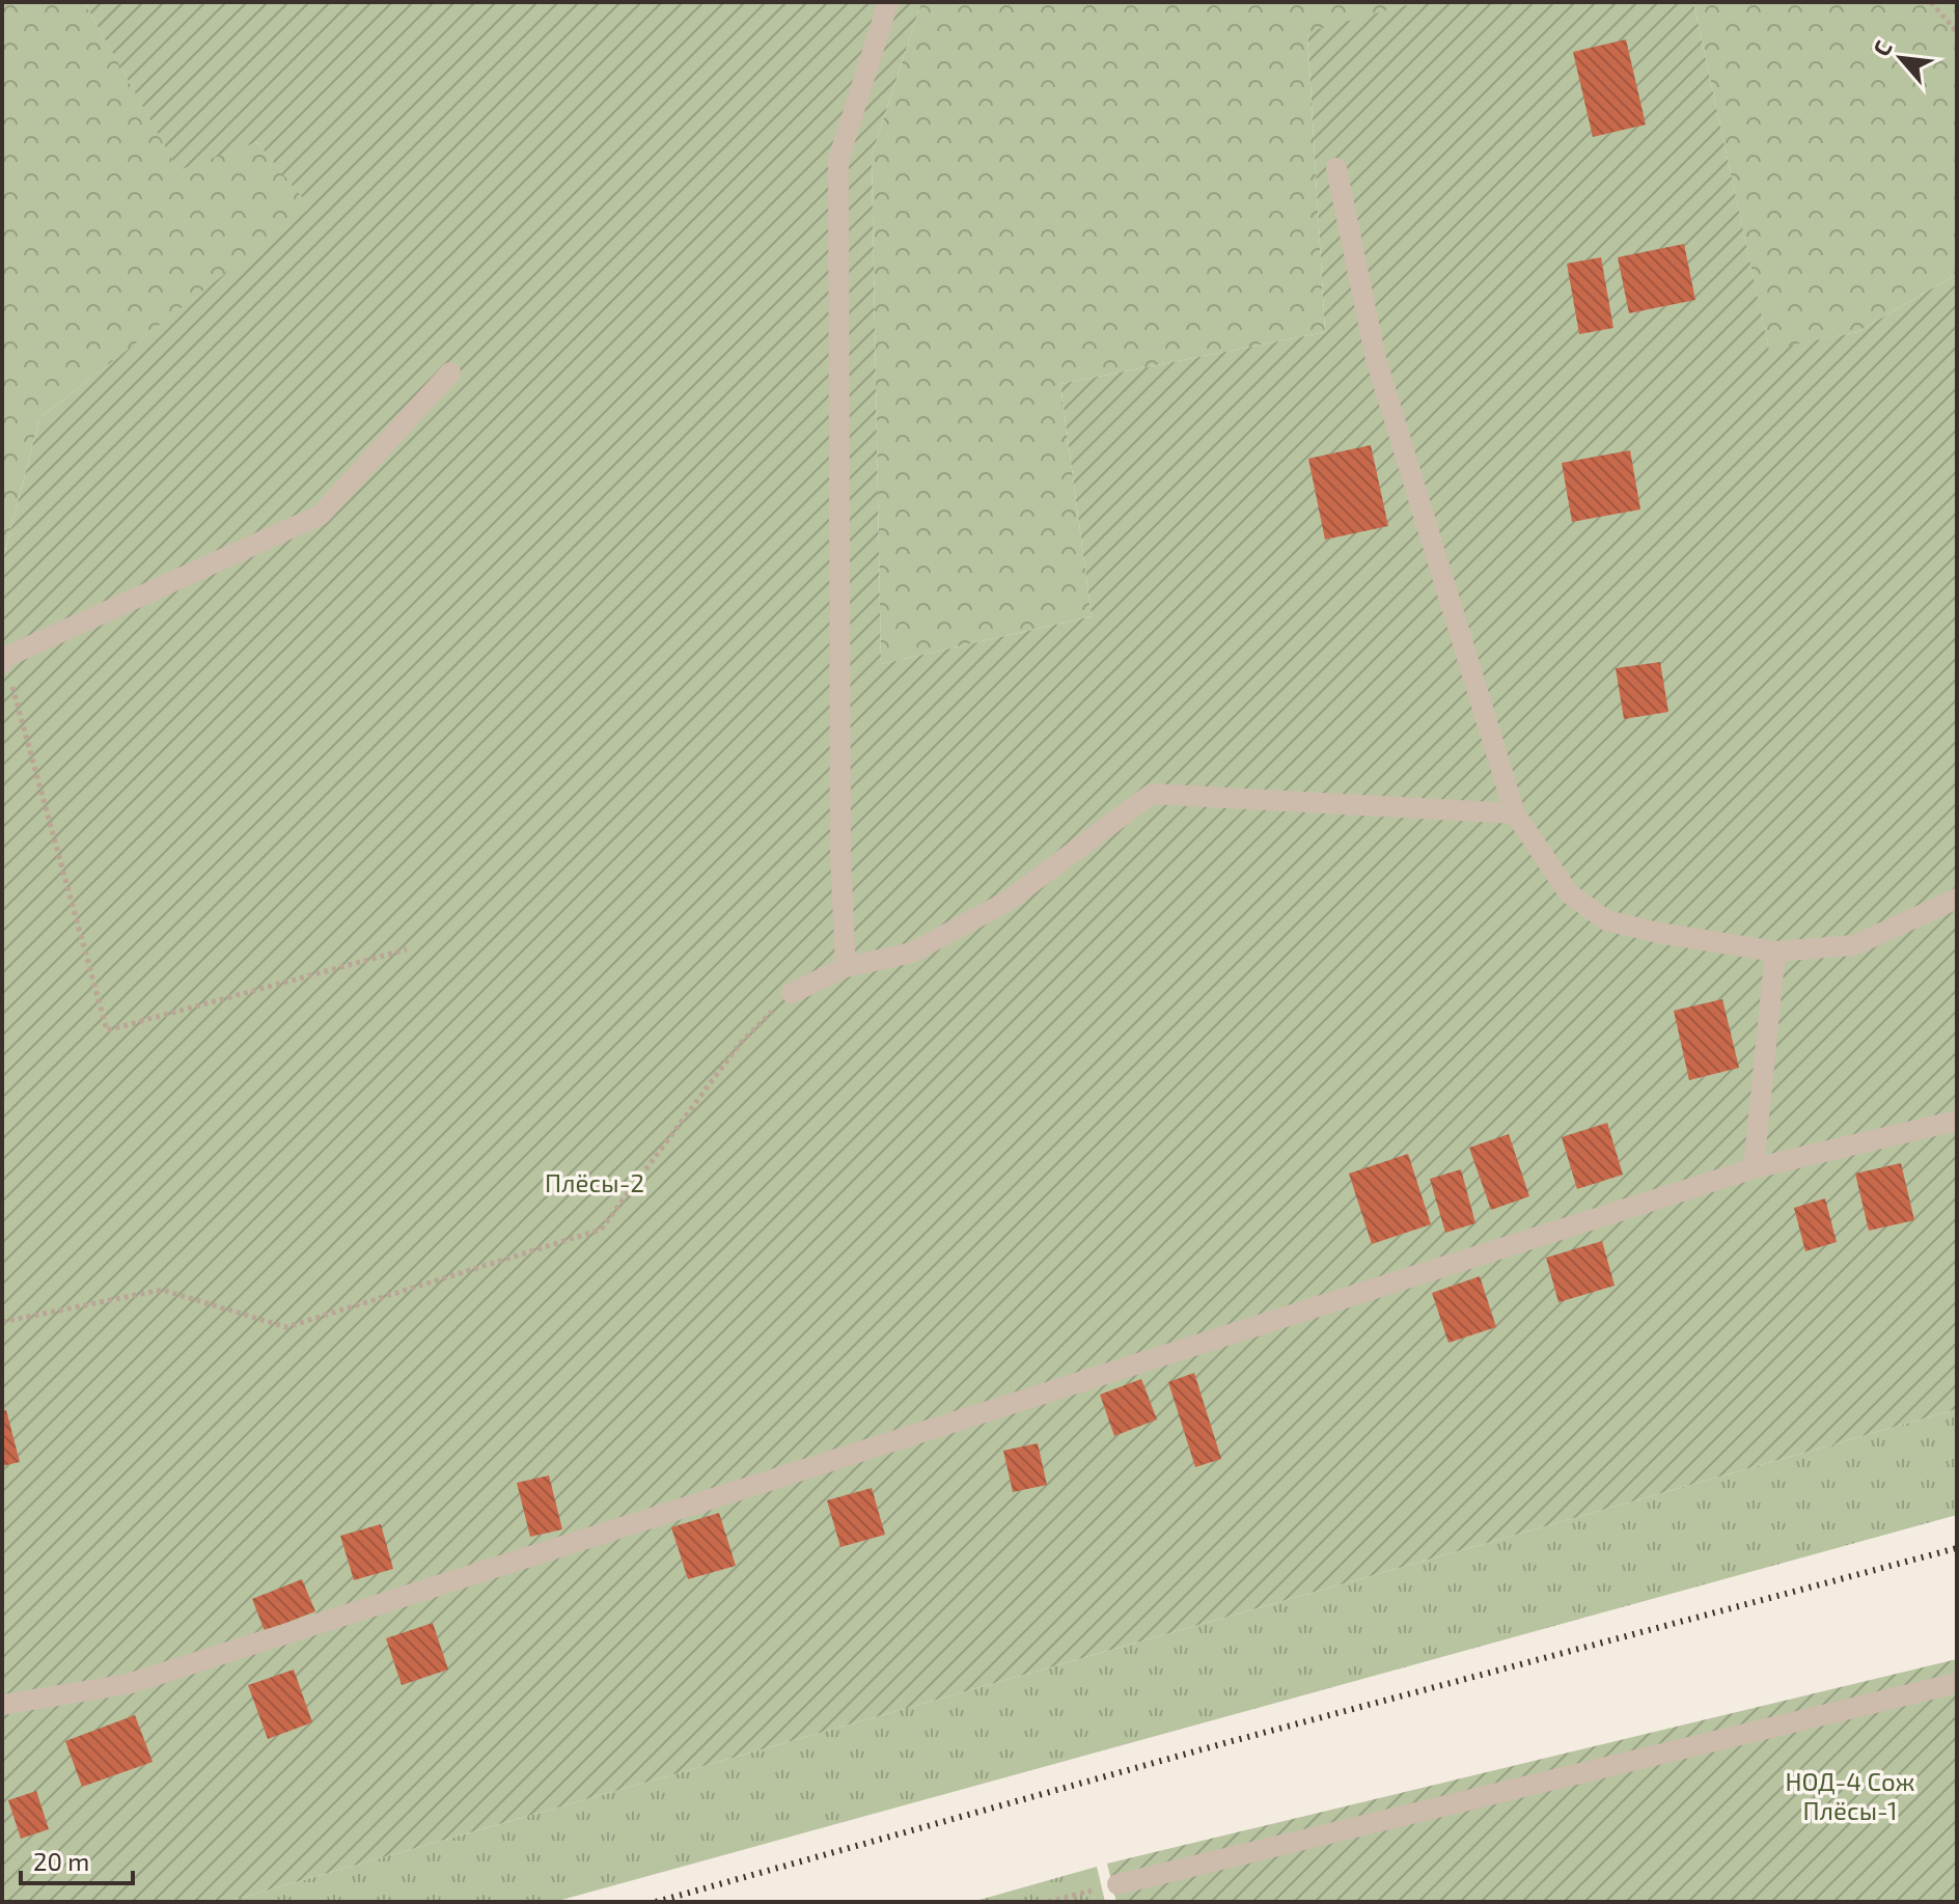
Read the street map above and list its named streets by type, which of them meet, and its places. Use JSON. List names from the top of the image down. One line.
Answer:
{"parks":["Плёсы-2","НОД-4 Сож Плёсы-1"],"scale_bar":"20 m","north":"top left"}
